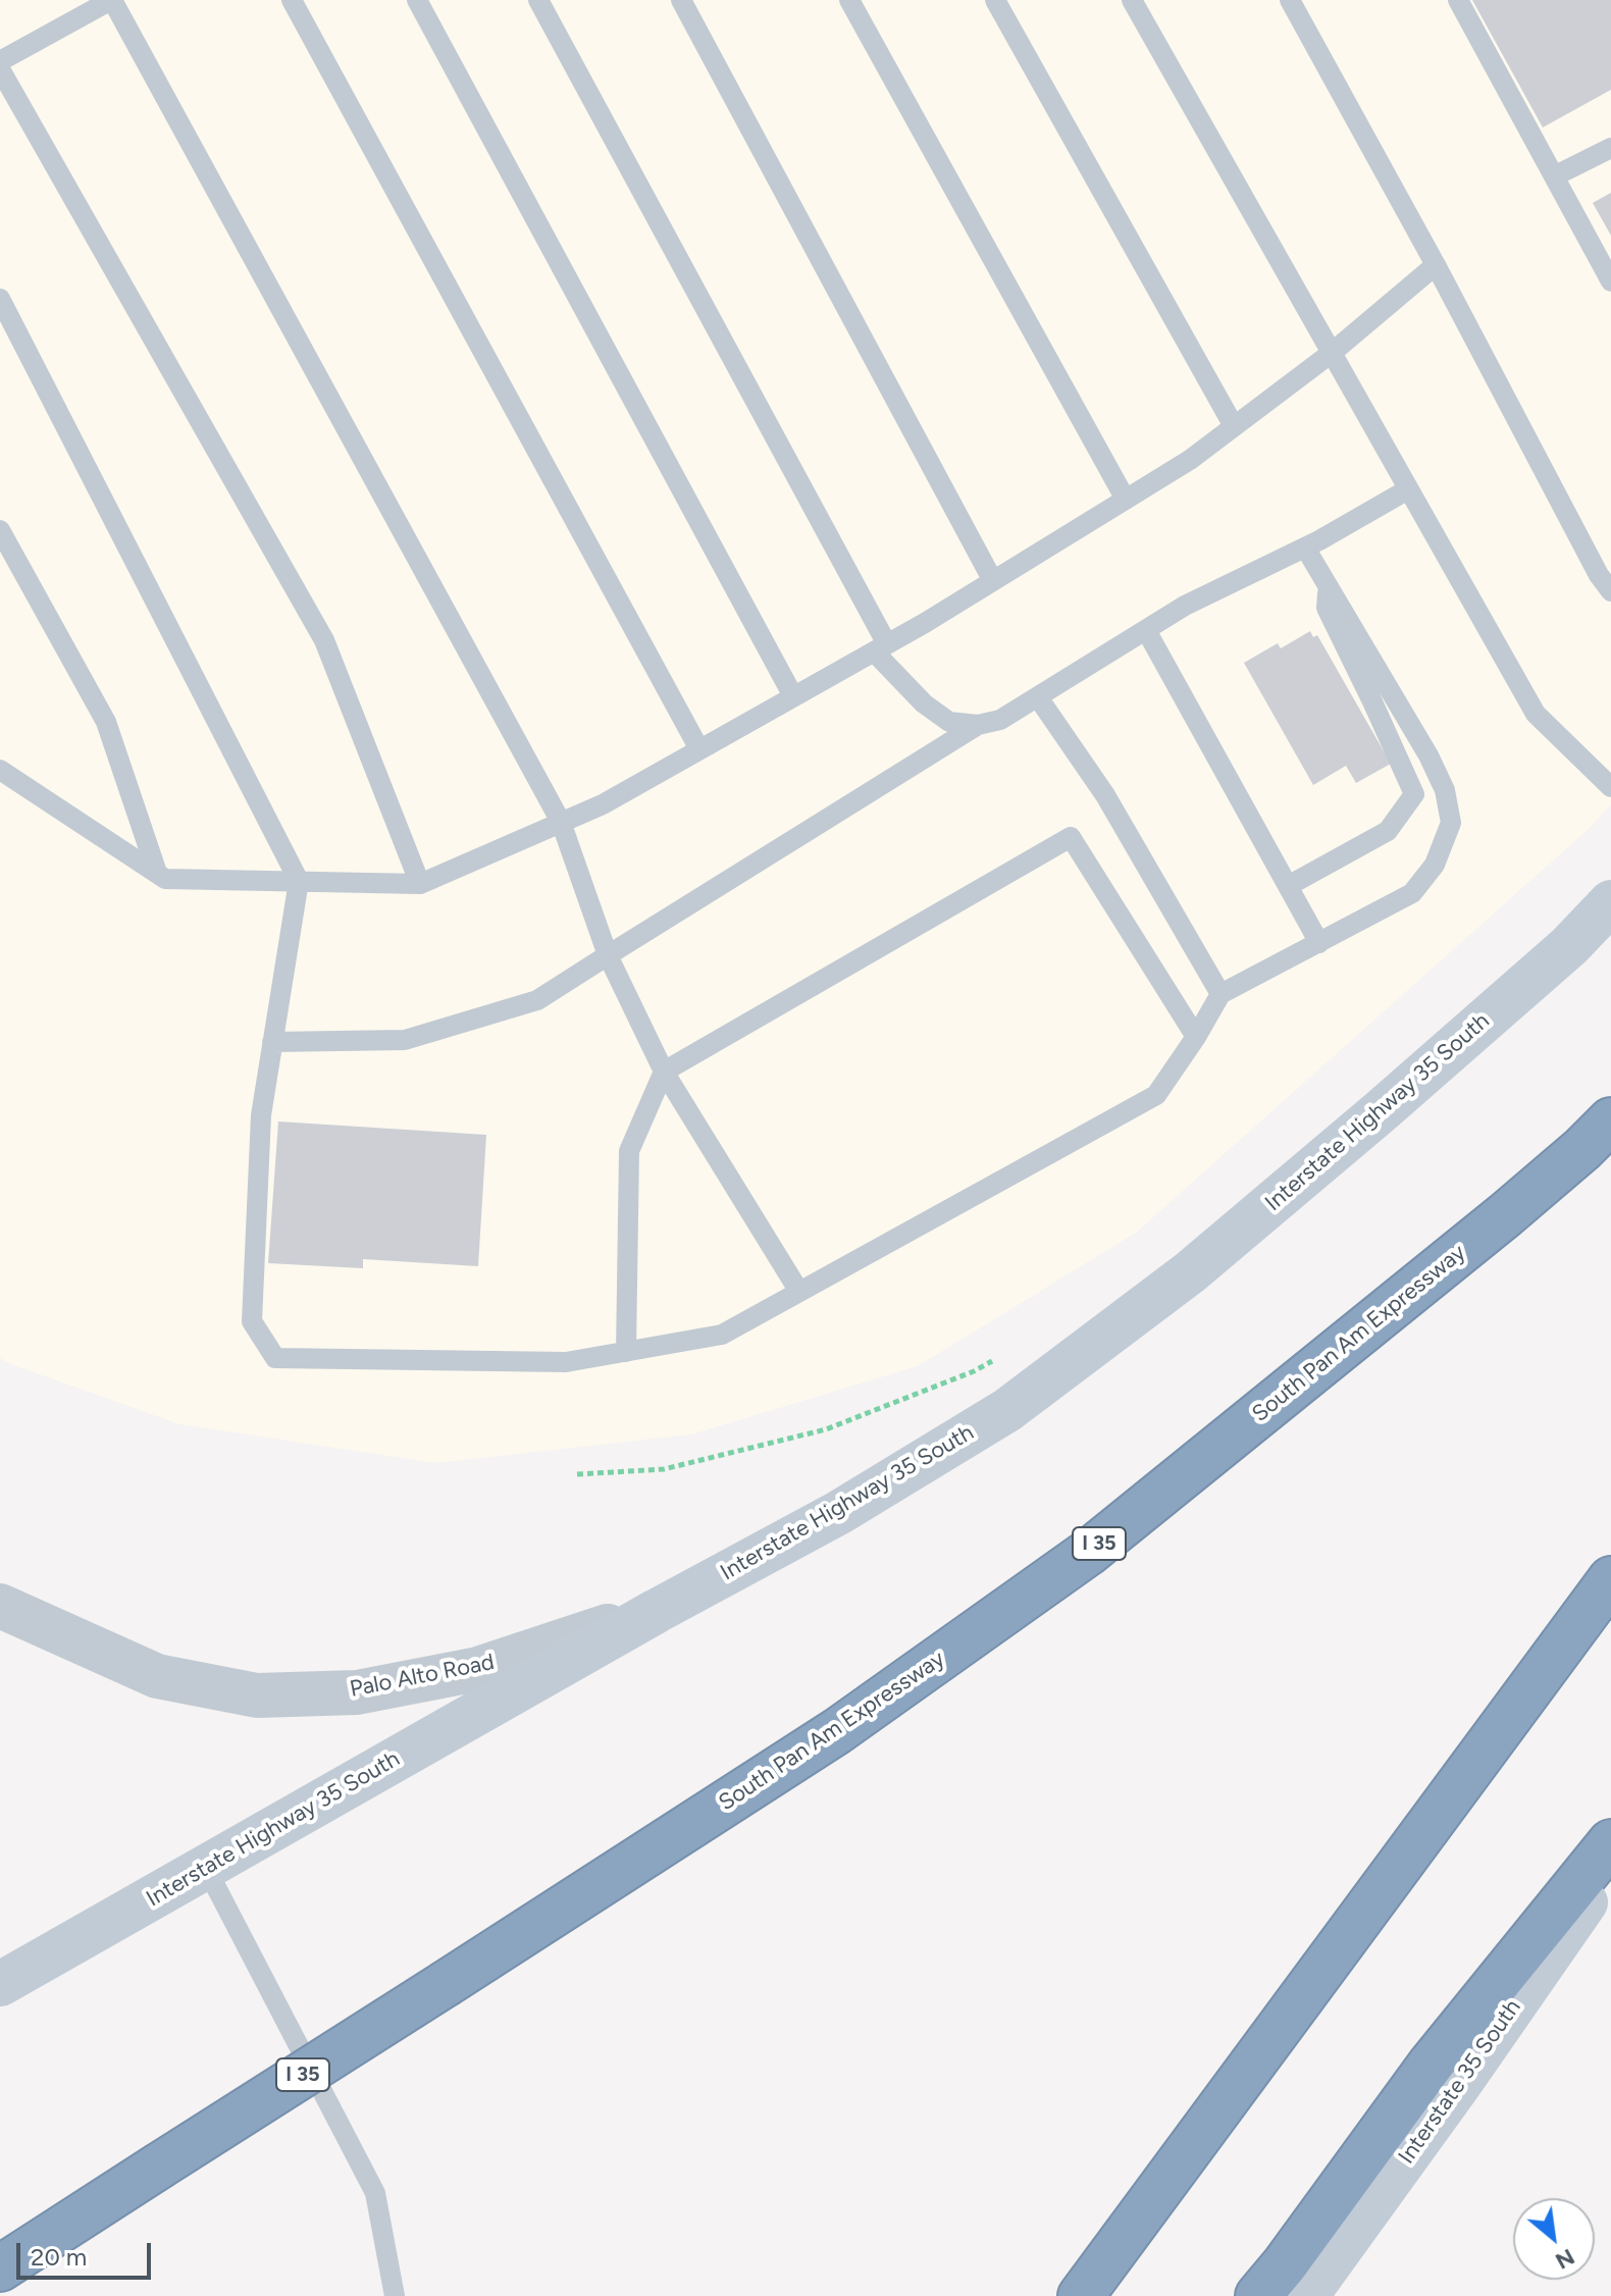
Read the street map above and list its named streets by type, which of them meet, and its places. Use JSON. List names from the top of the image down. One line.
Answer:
{"streets":{"highway":["South Pan Am Expressway","I 35"],"main road":["Interstate Highway 35 South","Interstate 35 South"],"street":["Palo Alto Road"]},"crossings":[["Interstate Highway 35 South","Palo Alto Road"]],"scale_bar":"20 m","north":"bottom right"}
